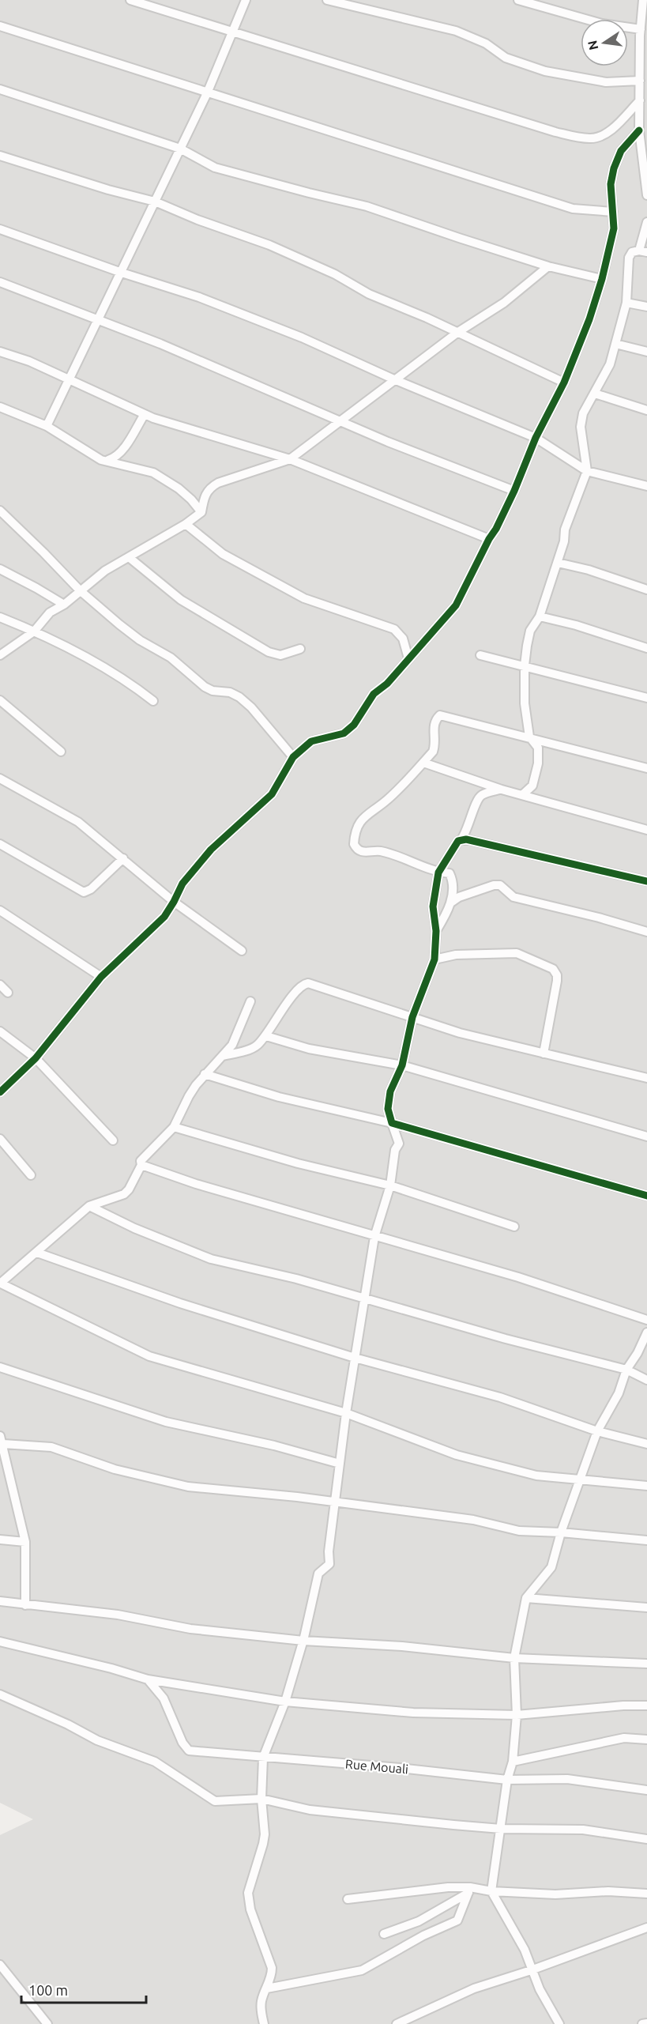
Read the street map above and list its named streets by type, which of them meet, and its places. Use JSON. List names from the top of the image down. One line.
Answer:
{"streets":{"street":["Rue Mouali"]},"scale_bar":"100 m","north":"left"}
